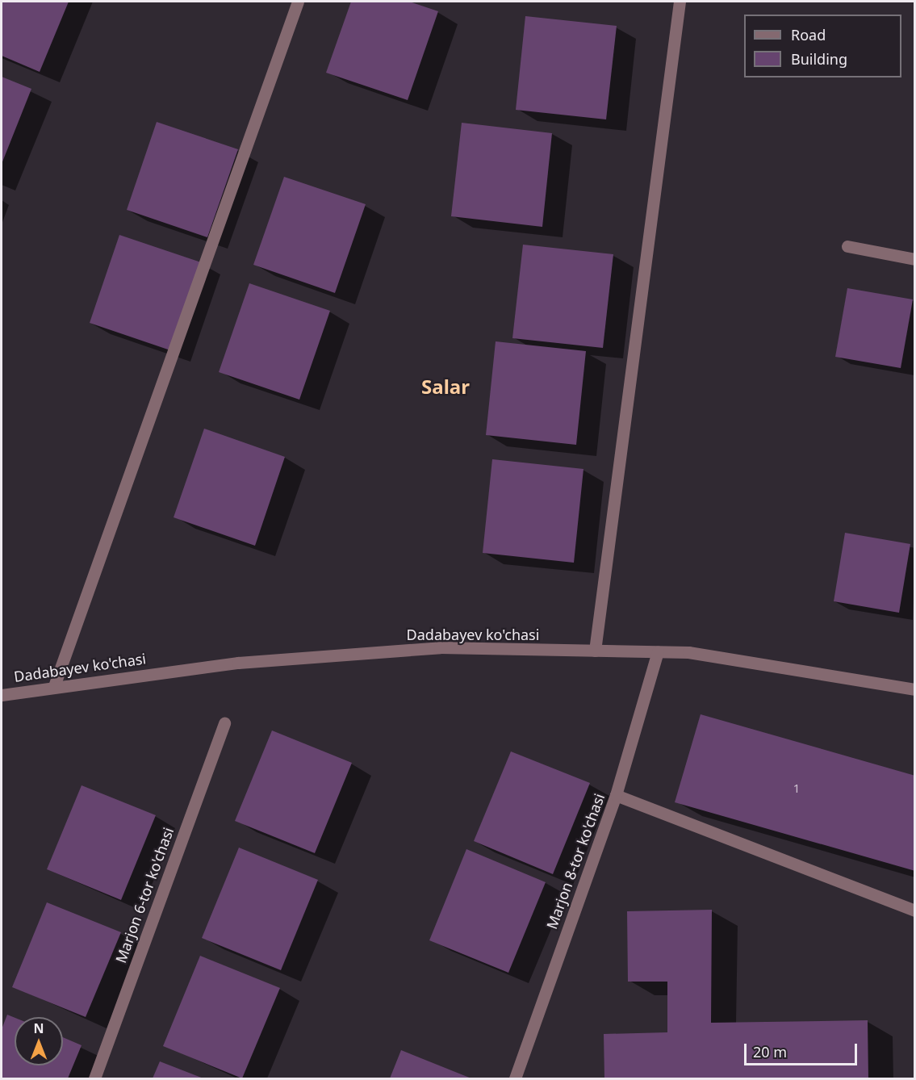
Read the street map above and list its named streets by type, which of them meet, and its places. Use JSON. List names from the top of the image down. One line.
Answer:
{"streets":{"street":["Dadabayev ko'chasi","Marjon 8-tor ko'chasi","Marjon 6-tor ko'chasi"]},"crossings":[["Dadabayev ko'chasi","Marjon 8-tor ko'chasi"]],"districts":["Salar"],"house_numbers":["1"],"legend":["Road","Building"],"scale_bar":"20 m","north":"top"}
